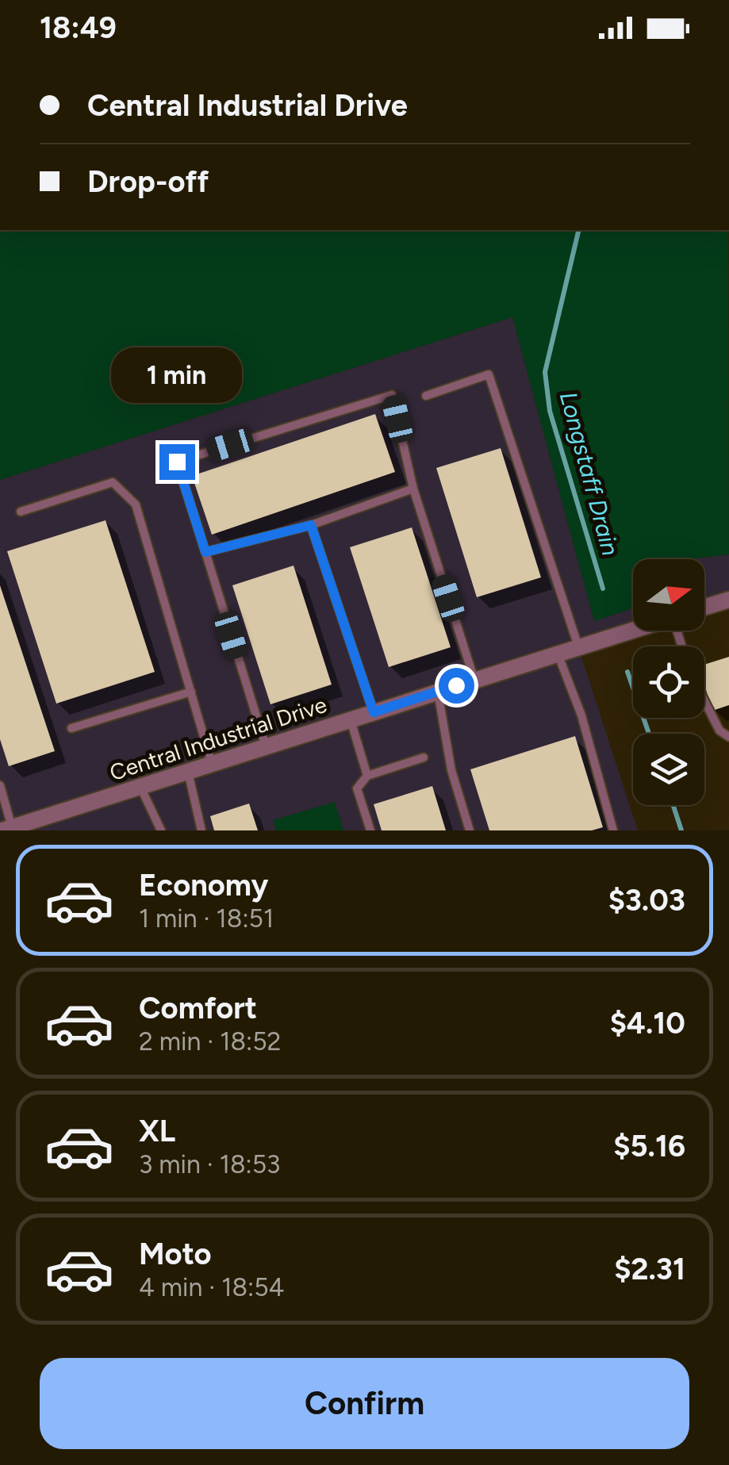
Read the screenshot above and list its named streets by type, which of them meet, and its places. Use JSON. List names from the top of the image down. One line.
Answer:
{"streets":{"street":["Central Industrial Drive"]},"water":["Longstaff Drain"],"north":"right","page":{"status":"18:49","banner":["Central Industrial Drive","Drop-off"],"bubble":"1 min","list":[{"name":"Economy","note":"1 min · 18:51","value":"$3.03"},{"name":"Comfort","note":"2 min · 18:52","value":"$4.10"},{"name":"XL","note":"3 min · 18:53","value":"$5.16"},{"name":"Moto","note":"4 min · 18:54","value":"$2.31"}],"buttons":"Confirm"}}
